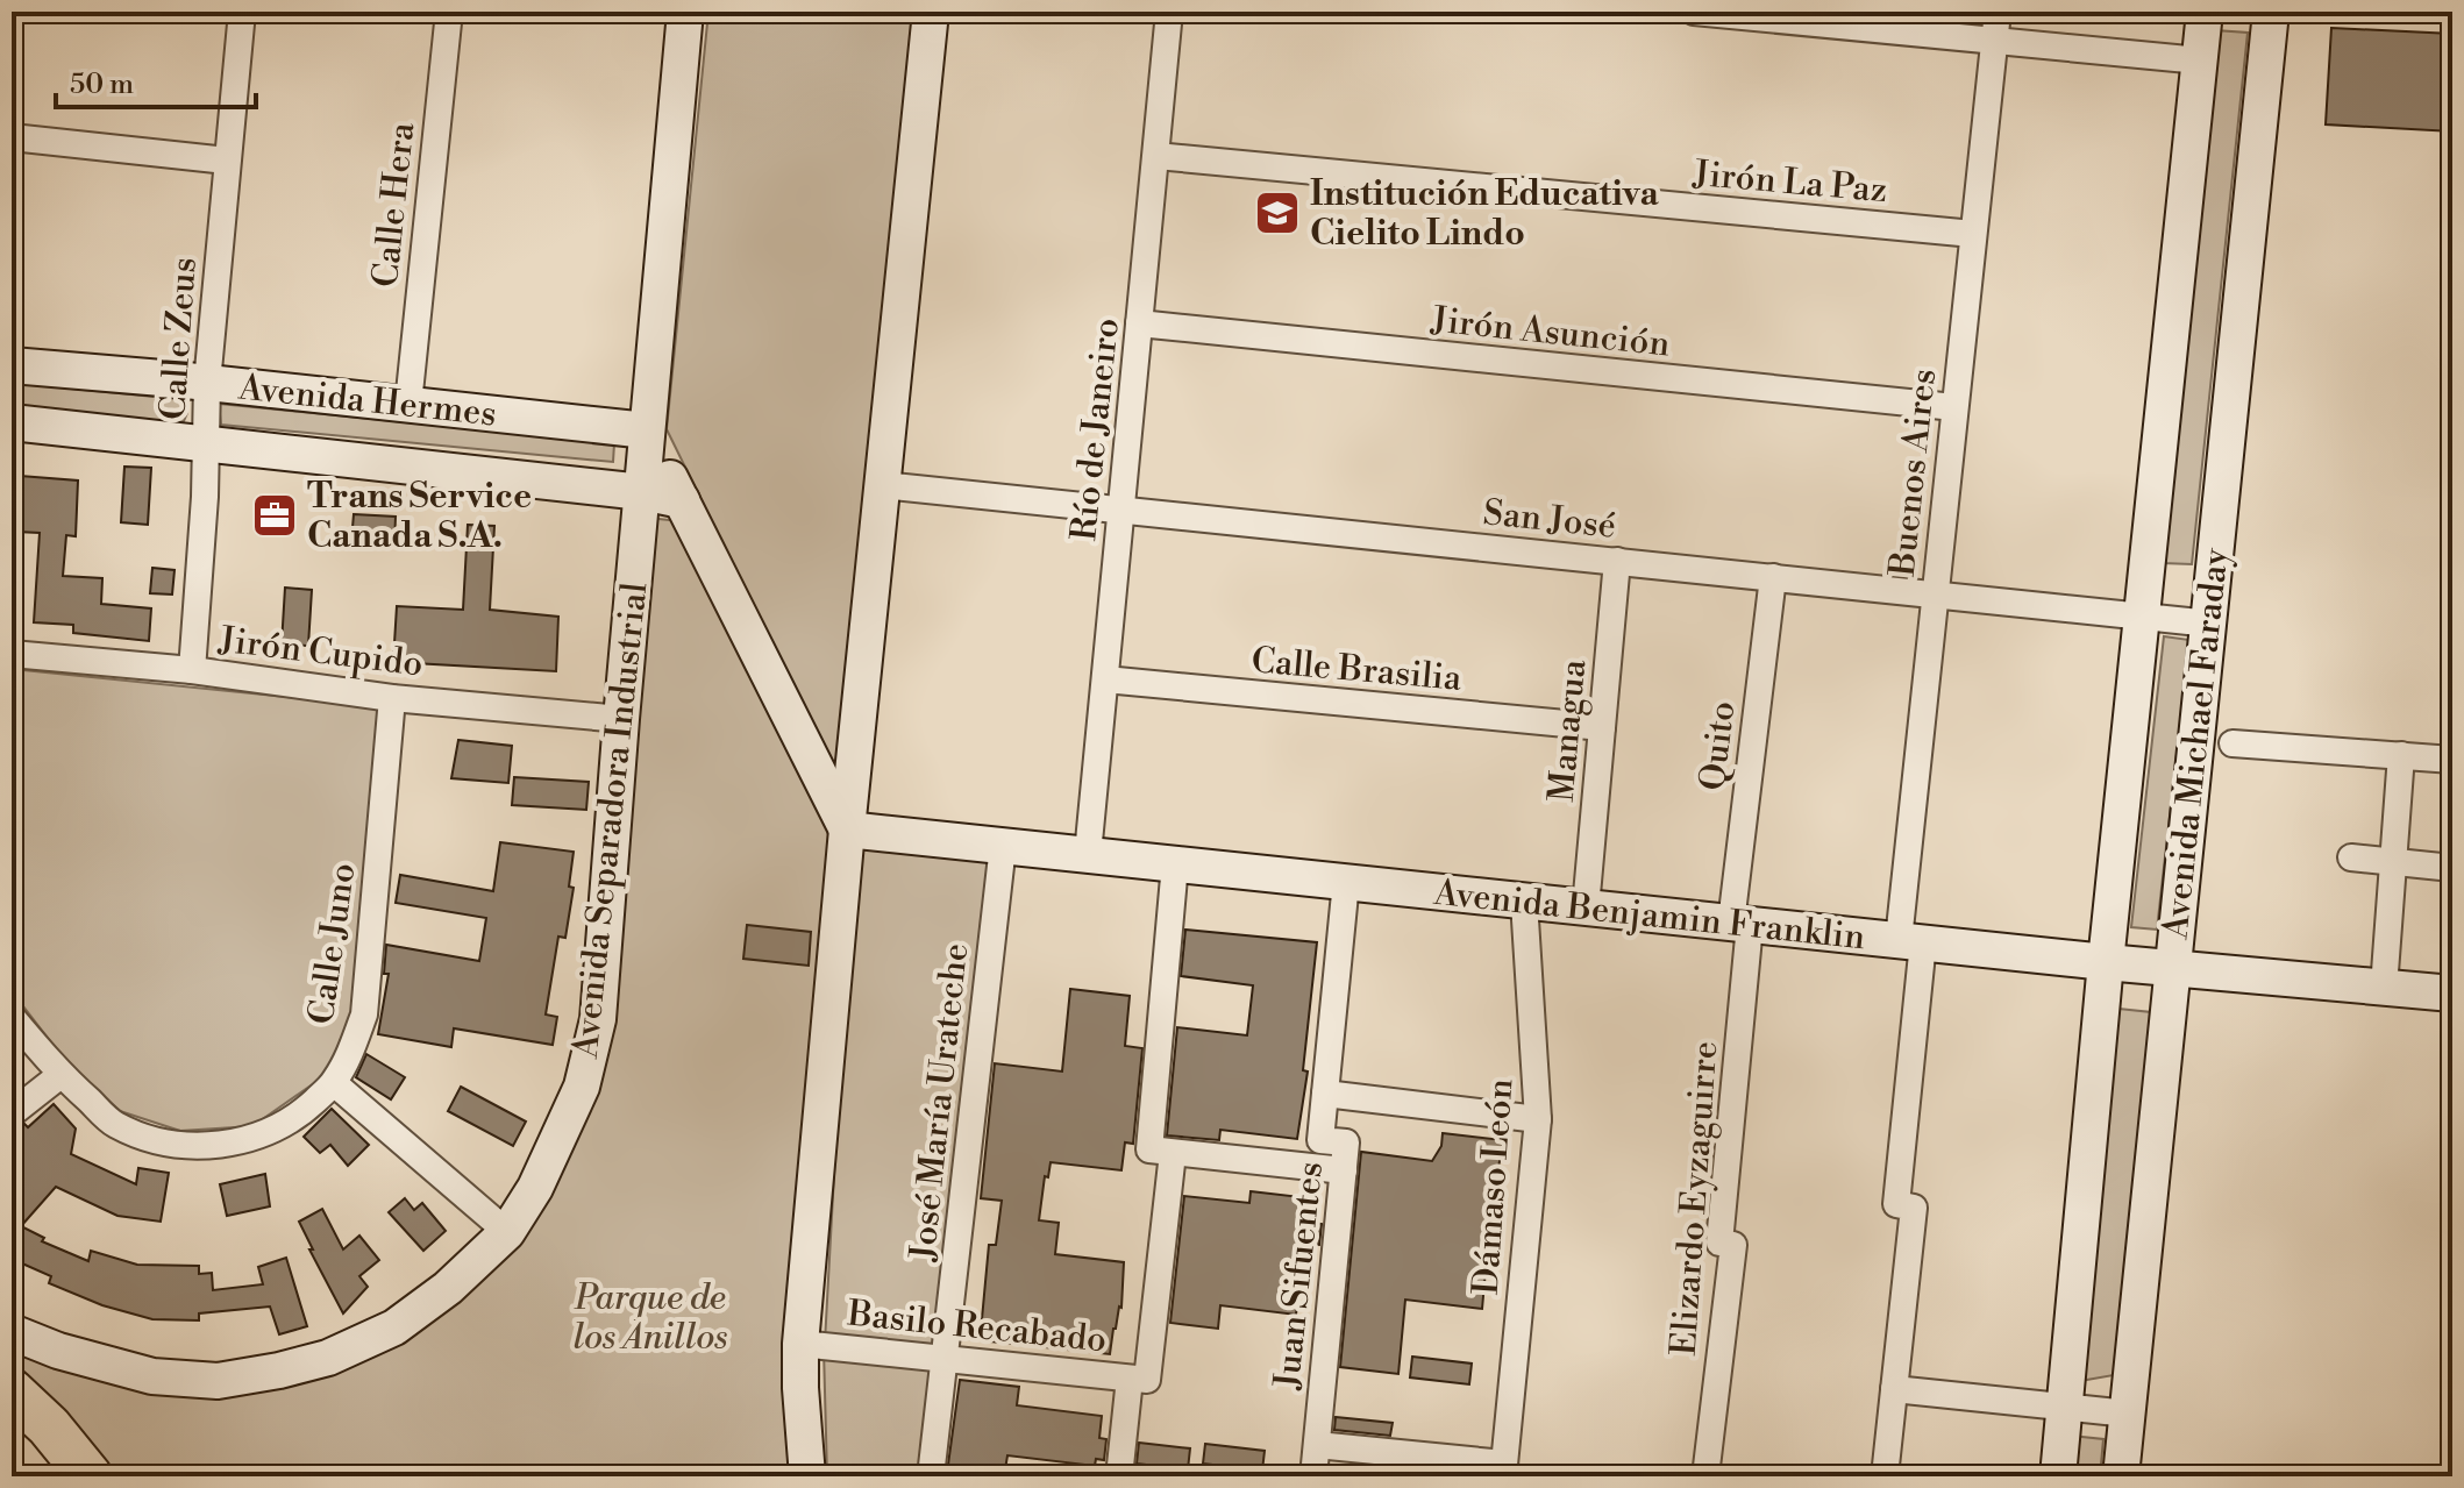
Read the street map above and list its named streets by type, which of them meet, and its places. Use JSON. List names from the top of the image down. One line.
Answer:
{"streets":{"street":["Jirón La Paz","Calle Hera","Jirón Asunción","Calle Zeus","Avenida Hermes","Río de Janeiro","Buenos Aires","San José","Jirón Cupido","Calle Brasilia","Managua","Avenida Michael Faraday","Quito","Avenida Separadora Industrial","Avenida Benjamin Franklin","Calle Juno","José María Urateche","Dámaso León","Elizardo Eyzaguirre","Juan Sifuentes","Basilo Recabado"]},"crossings":[["Jirón La Paz","Río de Janeiro"],["Jirón La Paz","Buenos Aires"],["Calle Hera","Avenida Hermes"],["Jirón Asunción","Río de Janeiro"],["Jirón Asunción","Buenos Aires"],["Calle Zeus","Avenida Hermes"],["Calle Zeus","Jirón Cupido"],["Avenida Hermes","Avenida Separadora Industrial"],["Río de Janeiro","San José"],["Río de Janeiro","Calle Brasilia"],["Río de Janeiro","Avenida Benjamin Franklin"],["Buenos Aires","San José"],["Buenos Aires","Avenida Benjamin Franklin"],["San José","Managua"],["San José","Avenida Michael Faraday"],["San José","Quito"],["Jirón Cupido","Avenida Separadora Industrial"],["Jirón Cupido","Calle Juno"],["Calle Brasilia","Managua"],["Managua","Avenida Benjamin Franklin"],["Avenida Michael Faraday","Avenida Benjamin Franklin"],["Quito","Avenida Benjamin Franklin"],["Quito","Elizardo Eyzaguirre"],["Avenida Benjamin Franklin","José María Urateche"],["Avenida Benjamin Franklin","Dámaso León"],["Avenida Benjamin Franklin","Elizardo Eyzaguirre"],["Avenida Benjamin Franklin","Juan Sifuentes"],["José María Urateche","Basilo Recabado"]],"parks":["Parque de los Anillos"],"places":{"school or university":["Institución Educativa Cielito Lindo"],"office":["Trans Service Canada S.A."]},"scale_bar":"50 m"}
